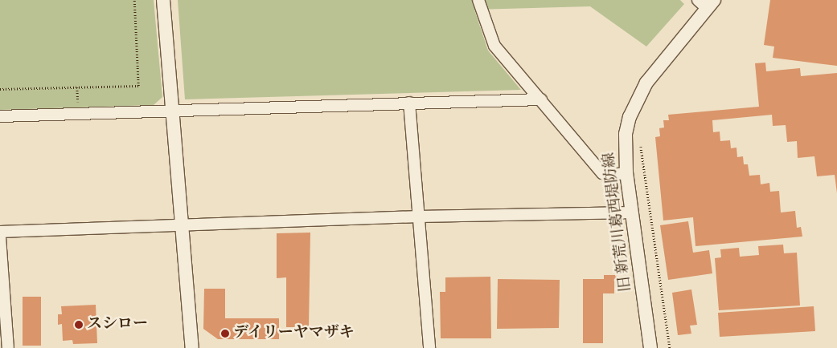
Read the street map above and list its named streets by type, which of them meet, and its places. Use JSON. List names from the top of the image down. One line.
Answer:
{"streets":{"street":["旧 新荒川葛西堤防線"]},"places":["スシロー","デイリーヤマザキ"]}
